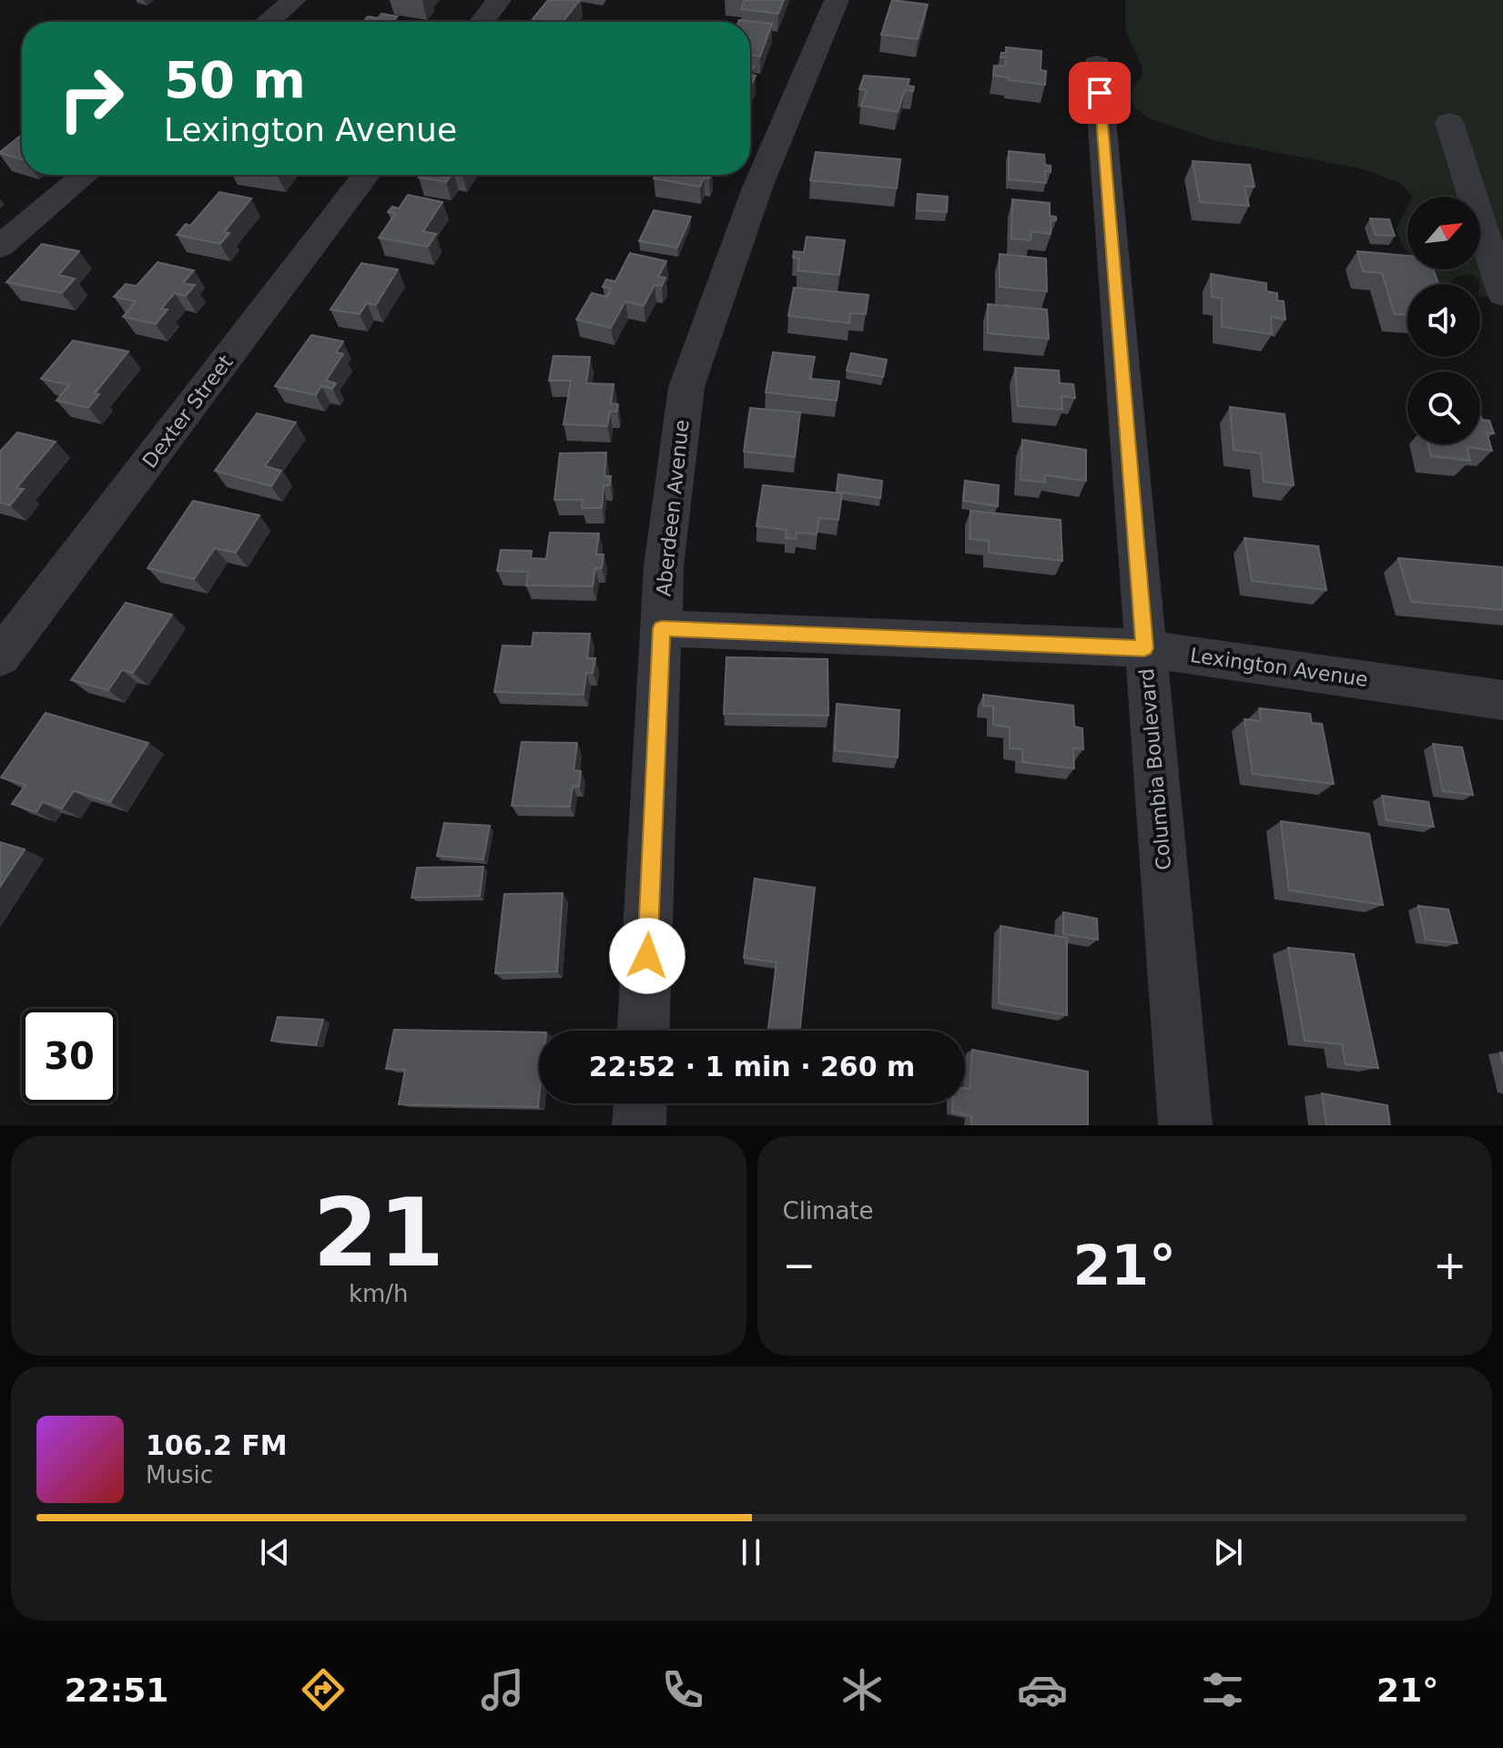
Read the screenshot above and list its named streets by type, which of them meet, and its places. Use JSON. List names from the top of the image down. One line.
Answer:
{"streets":{"street":["Dexter Street","Aberdeen Avenue","Lexington Avenue","Columbia Boulevard"]},"crossings":[["Aberdeen Avenue","Lexington Avenue"],["Lexington Avenue","Columbia Boulevard"]],"north":"top right","page":{"turn":["50 m","Lexington Avenue"],"limit":"30","trip":"22:52 · 1 min · 260 m","tile":[["21","km/h"],"Climate"],"heat":["−","21°","+"],"song":["106.2 FM","Music"],"tabs":["22:51","21°"]}}
